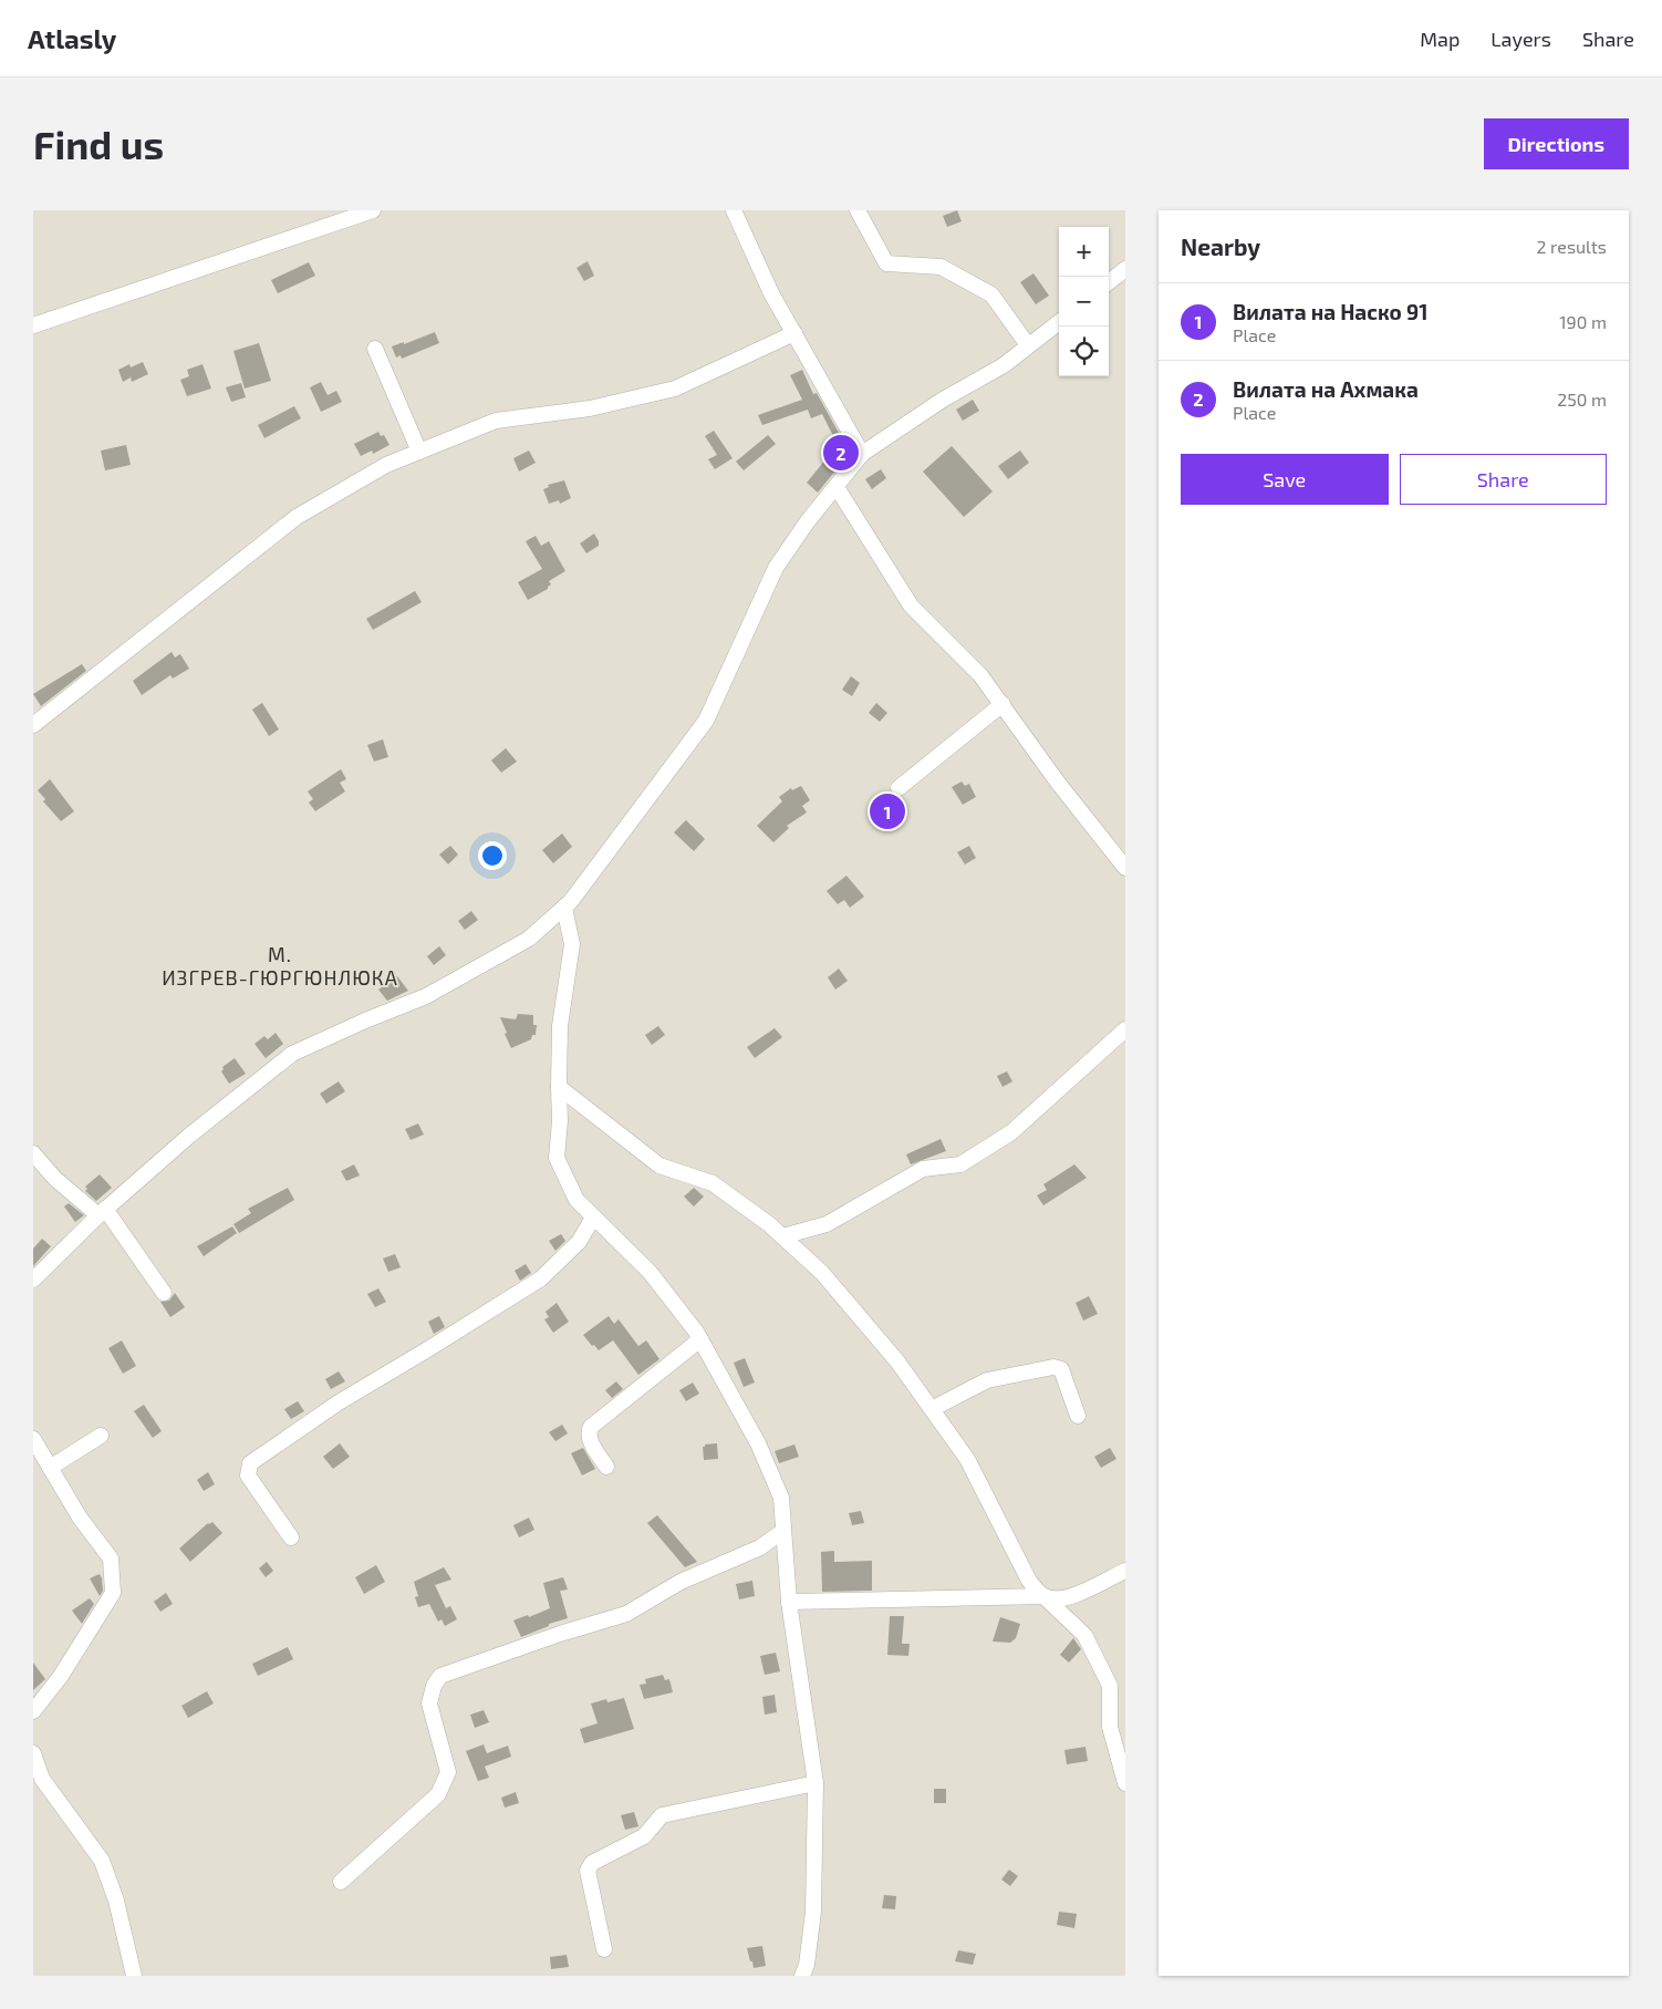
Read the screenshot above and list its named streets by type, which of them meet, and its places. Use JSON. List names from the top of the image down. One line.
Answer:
{"districts":["М. ИЗГРЕВ-ГЮРГЮНЛЮКА"],"page":{"header":"Atlasly","nav":["Map","Layers","Share"],"buttons":["Directions",["Save","Share"]],"title":"Find us","heading":["Nearby","2 results"],"map_buttons":["+","−"],"list":[{"mark":"1","name":"Вилата на Наско 91","note":"Place","value":"190 m"},{"mark":"2","name":"Вилата на Ахмака","note":"Place","value":"250 m"}],"pins":["2","1"]}}
